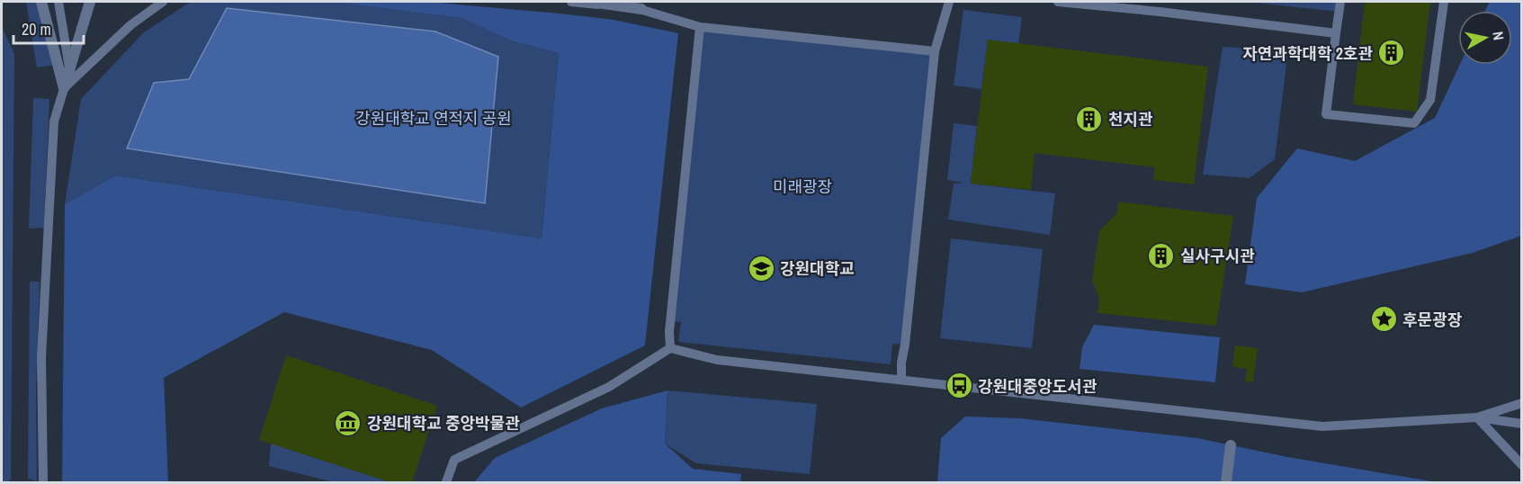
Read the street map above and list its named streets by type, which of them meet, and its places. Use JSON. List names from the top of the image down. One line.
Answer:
{"parks":["강원대학교 연적지 공원","미래광장"],"places":{"building":["자연과학대학 2호관","천지관","실사구시관"],"school or university":["강원대학교"],"place":["후문광장"],"bus stop":["강원대중앙도서관"],"museum":["강원대학교 중앙박물관"]},"scale_bar":"20 m","north":"right"}
